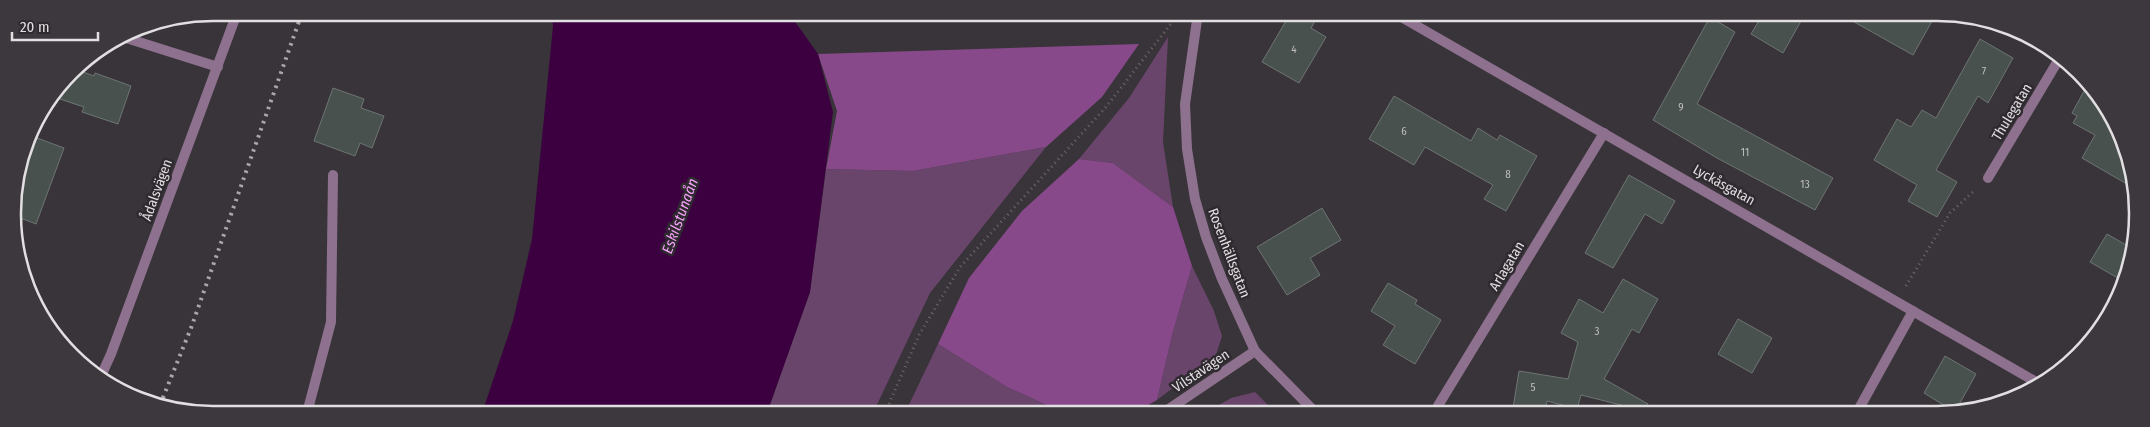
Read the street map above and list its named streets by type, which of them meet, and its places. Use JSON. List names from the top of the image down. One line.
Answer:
{"streets":{"street":["Thulegatan","Lyckåsgatan","Ådalsvägen","Rosenhällsgatan","Arlagatan","Vilstavägen"]},"crossings":[["Lyckåsgatan","Arlagatan"],["Rosenhällsgatan","Vilstavägen"]],"water":["Eskilstunaån"],"house_numbers":["4","7","9","6","11","8","13","3","5"],"scale_bar":"20 m"}
